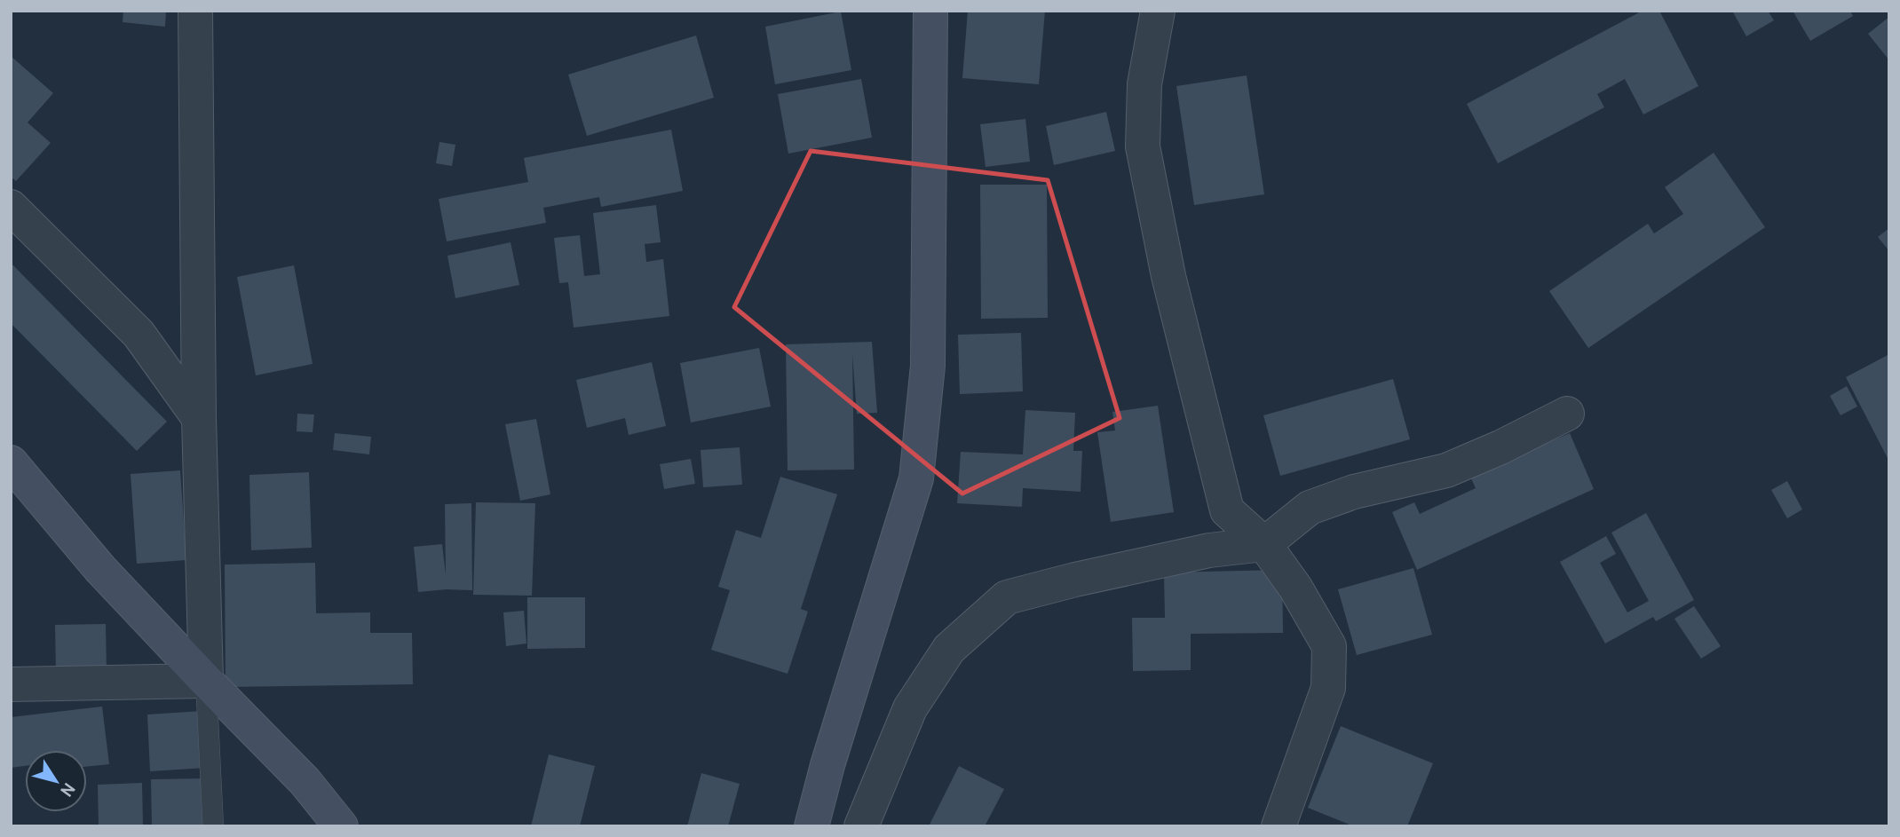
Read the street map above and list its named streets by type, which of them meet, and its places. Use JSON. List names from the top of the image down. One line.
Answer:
{"north":"bottom right"}
